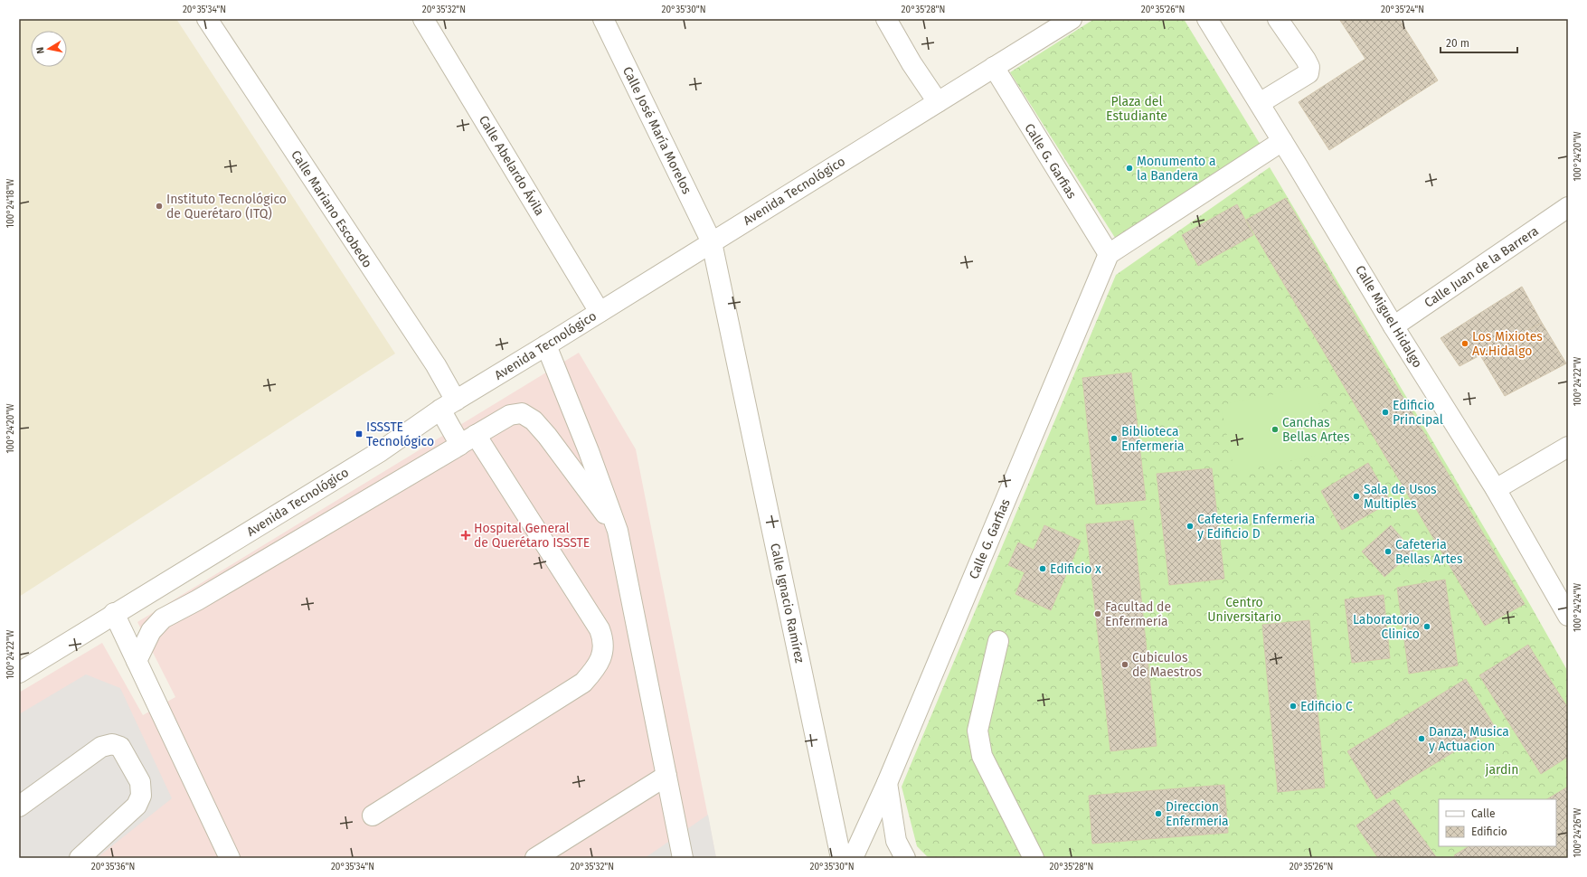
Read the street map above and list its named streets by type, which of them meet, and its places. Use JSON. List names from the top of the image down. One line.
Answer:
{"streets":{"street":["Calle José María Morelos","Calle G. Garfias","Calle Abelardo Ávila","Avenida Tecnológico","Calle Mariano Escobedo","Calle Juan de la Barrera","Calle Miguel Hidalgo","Calle Ignacio Ramírez"]},"crossings":[["Calle José María Morelos","Avenida Tecnológico"],["Calle José María Morelos","Calle Ignacio Ramírez"],["Calle G. Garfias","Avenida Tecnológico"],["Calle Abelardo Ávila","Avenida Tecnológico"],["Avenida Tecnológico","Calle Mariano Escobedo"],["Avenida Tecnológico","Calle Ignacio Ramírez"],["Calle Juan de la Barrera","Calle Miguel Hidalgo"]],"parks":["Plaza del Estudiante","Centro Universitario","jardin"],"places":{"other":["Monumento a la Bandera","Instituto Tecnológico de Querétaro (ITQ)","Los Mixiotes Av.Hidalgo","Edificio Principal","Canchas Bellas Artes","Biblioteca Enfermeria","Sala de Usos Multiples","Cafeteria Enfermeria y Edificio D","Cafeteria Bellas Artes","Edificio x","Facultad de Enfermería","Laboratorio Clinico","Cubiculos de Maestros","Edificio C","Danza, Musica y Actuacion","Direccion Enfermeria"],"transit":["ISSSTE Tecnológico"],"health":["Hospital General de Querétaro ISSSTE"]},"legend":["Calle","Edificio"],"scale_bar":"20 m","north":"left","coordinates":["20°35'34\"N","20°35'32\"N","20°35'30\"N","20°35'28\"N","20°35'26\"N","20°35'24\"N","100°24'20\"W","100°24'18\"W","100°24'22\"W","100°24'24\"W","100°24'26\"W","20°35'36\"N"]}
